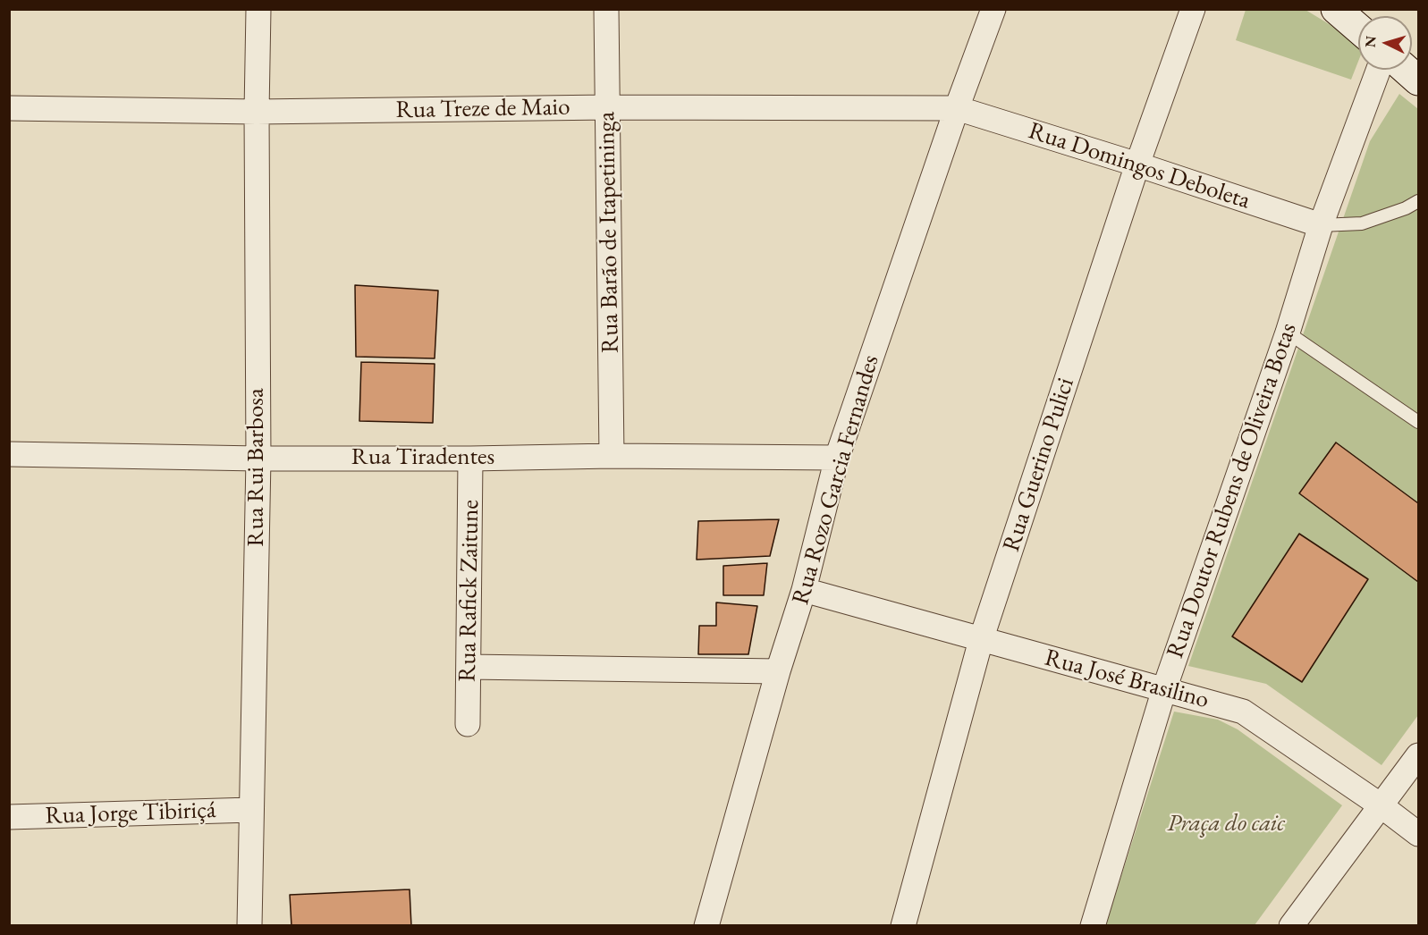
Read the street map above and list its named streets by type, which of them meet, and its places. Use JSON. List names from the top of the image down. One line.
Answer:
{"streets":{"street":["Rua Treze de Maio","Rua Domingos Deboleta","Rua Barão de Itapetininga","Rua Tiradentes","Rua Guerino Pulici","Rua Rui Barbosa","Rua Rozo Garcia Fernandes","Rua Doutor Rubens de Oliveira Botas","Rua Rafick Zaitune","Rua José Brasilino","Rua Jorge Tibiriçá"]},"crossings":[["Rua Treze de Maio","Rua Domingos Deboleta"],["Rua Treze de Maio","Rua Barão de Itapetininga"],["Rua Treze de Maio","Rua Rui Barbosa"],["Rua Treze de Maio","Rua Rozo Garcia Fernandes"],["Rua Domingos Deboleta","Rua Guerino Pulici"],["Rua Domingos Deboleta","Rua Rozo Garcia Fernandes"],["Rua Domingos Deboleta","Rua Doutor Rubens de Oliveira Botas"],["Rua Barão de Itapetininga","Rua Tiradentes"],["Rua Tiradentes","Rua Rui Barbosa"],["Rua Tiradentes","Rua Rozo Garcia Fernandes"],["Rua Tiradentes","Rua Rafick Zaitune"],["Rua Guerino Pulici","Rua José Brasilino"],["Rua Rui Barbosa","Rua Jorge Tibiriçá"],["Rua Rozo Garcia Fernandes","Rua José Brasilino"],["Rua Doutor Rubens de Oliveira Botas","Rua José Brasilino"]],"parks":["Praça do caic"],"north":"left"}
